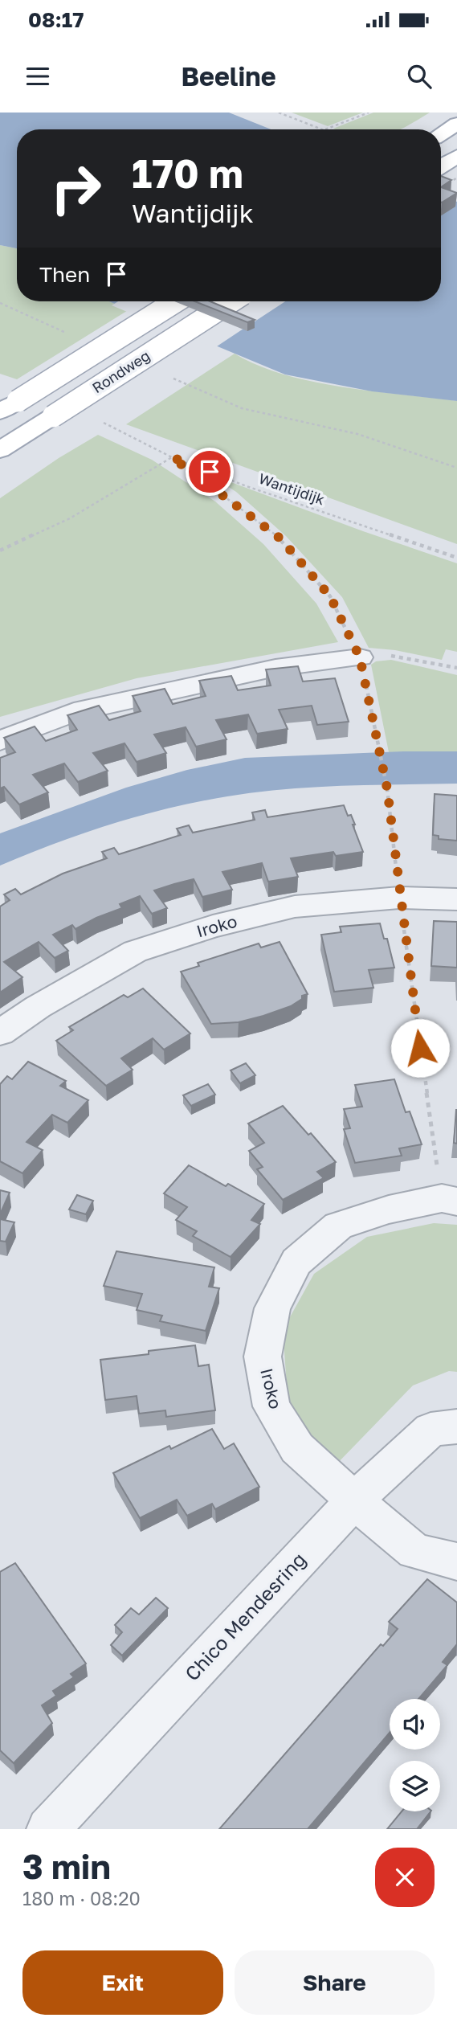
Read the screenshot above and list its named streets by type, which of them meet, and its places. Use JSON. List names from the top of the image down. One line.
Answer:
{"streets":{"main road":["Rondweg"],"street":["Iroko","Chico Mendesring"],"path":["Wantijdijk"]},"crossings":[["Iroko","Chico Mendesring"]],"page":{"status":"08:17","header":"Beeline","turn":["170 m","Wantijdijk"],"then":"Then","heading":["3 min","180 m · 08:20"],"buttons":["Exit","Share"]}}
